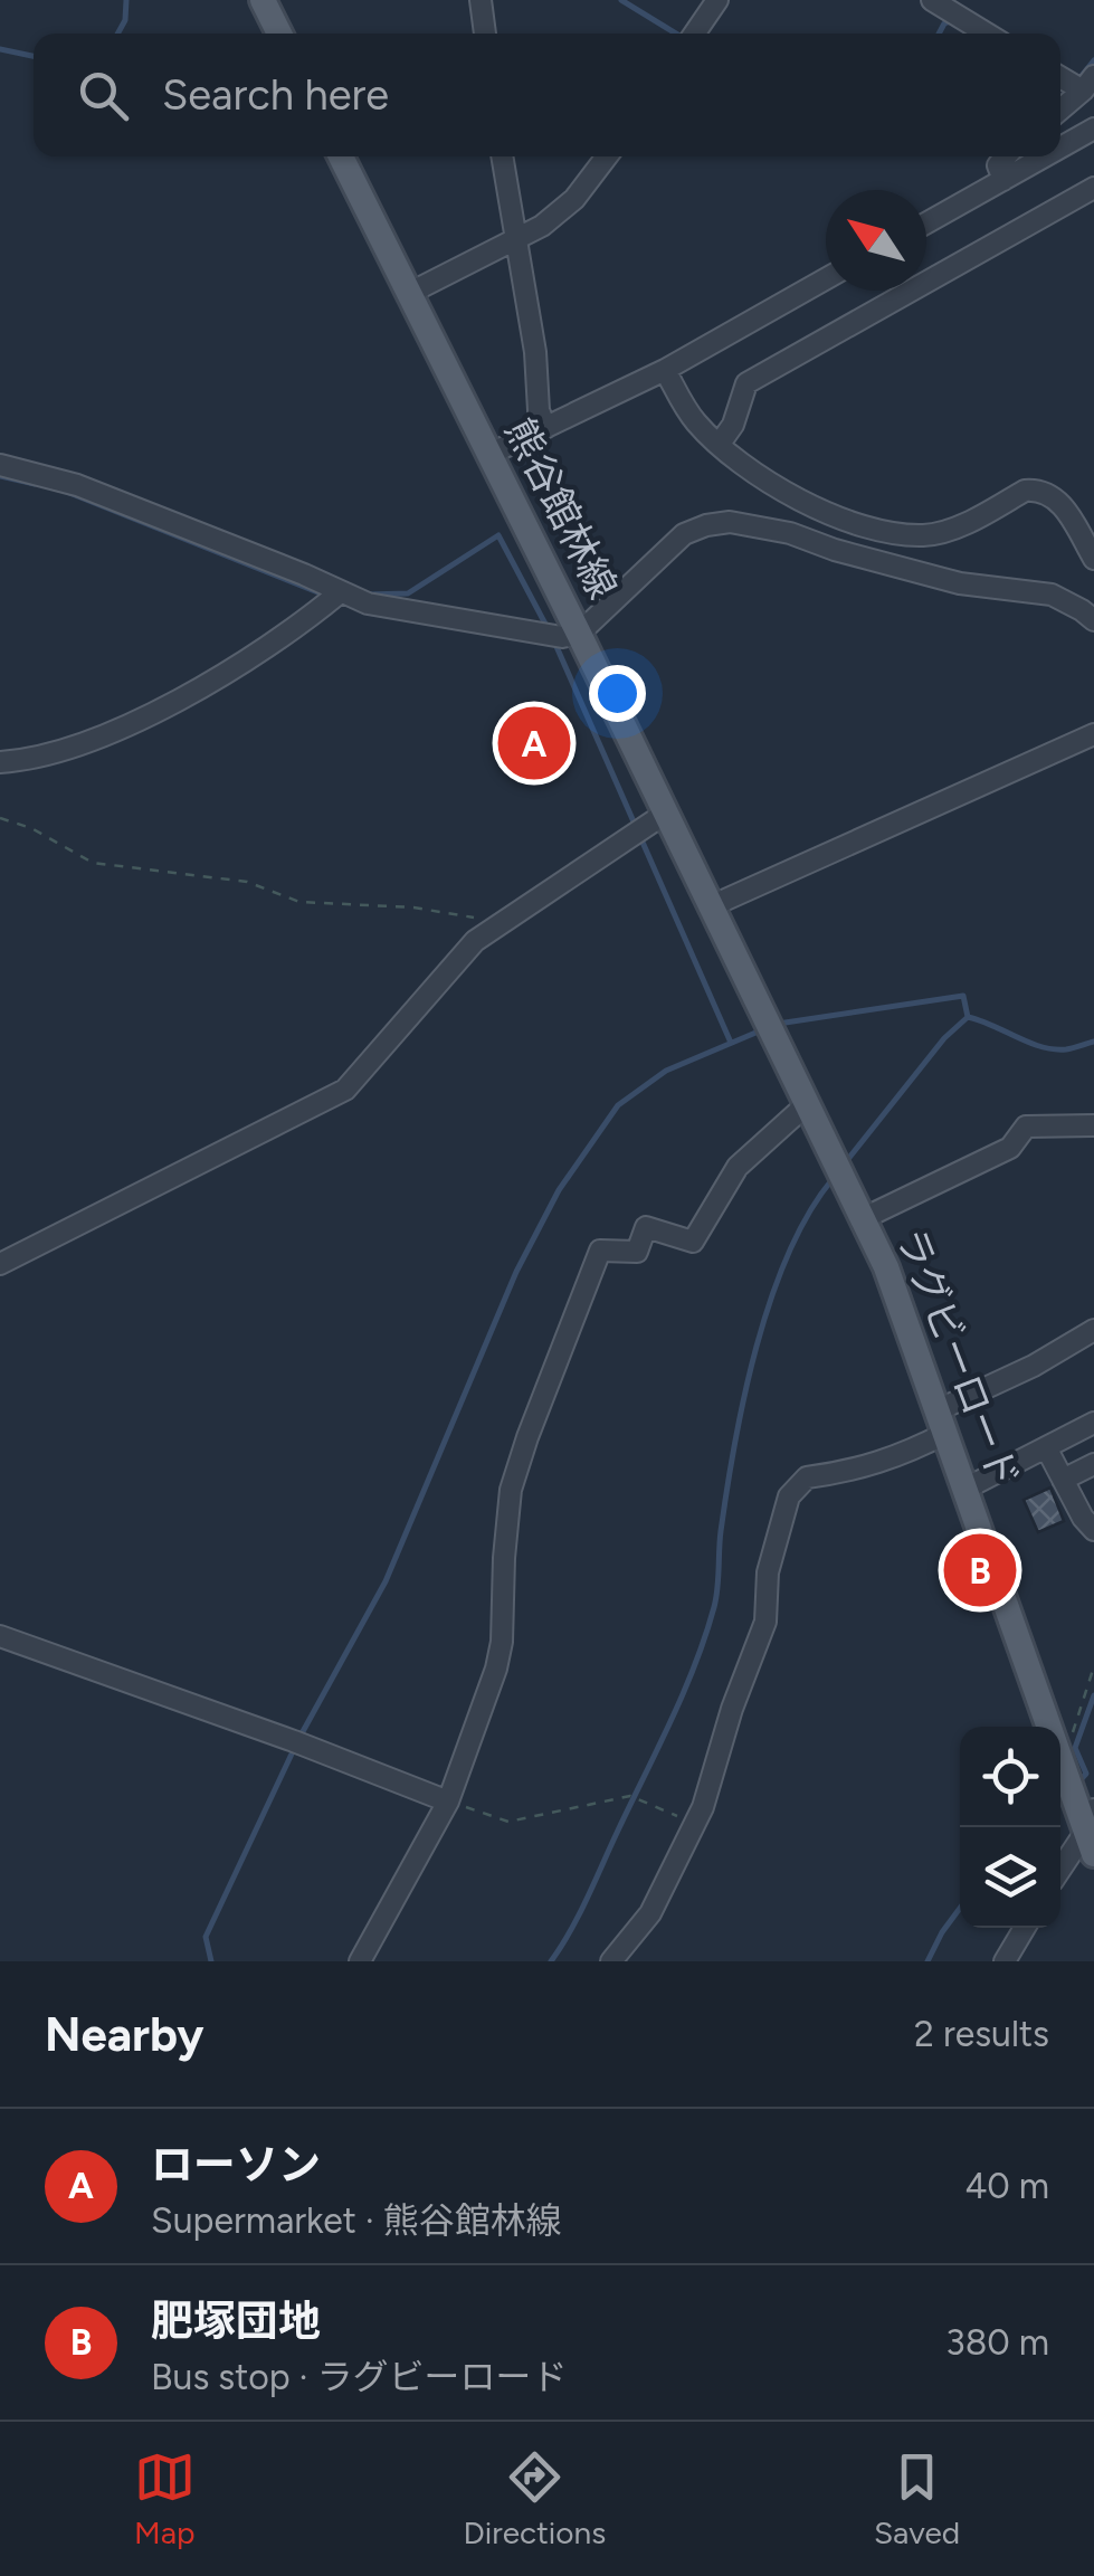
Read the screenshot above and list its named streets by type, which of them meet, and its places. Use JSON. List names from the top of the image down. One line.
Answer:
{"streets":{"main road":["熊谷館林線","ラグビーロード"]},"crossings":[["熊谷館林線","ラグビーロード"]],"north":"top left","page":{"search":"Search here","pins":["A","B"],"heading":["Nearby","2 results"],"list":[{"mark":"A","name":"ローソン","note":"Supermarket · 熊谷館林線","value":"40 m"},{"mark":"B","name":"肥塚団地","note":"Bus stop · ラグビーロード","value":"380 m"}],"nav":["Map","Directions","Saved"]}}
